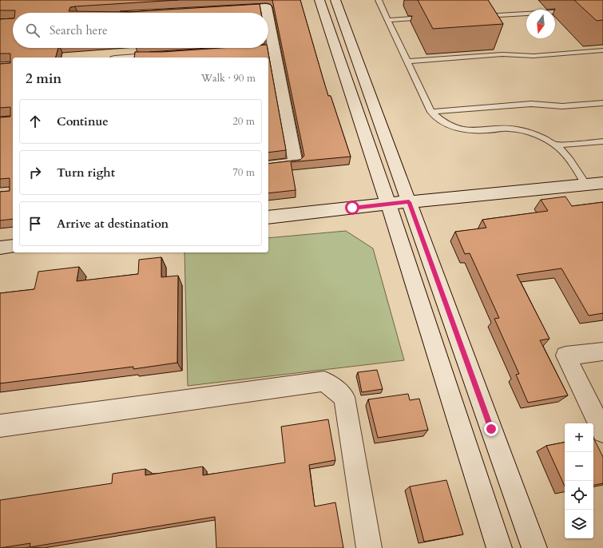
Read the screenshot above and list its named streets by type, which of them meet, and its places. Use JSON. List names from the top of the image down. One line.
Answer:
{"north":"bottom","page":{"search":"Search here","heading":["2 min","Walk · 90 m"],"list":[["Continue","20 m"],["Turn right","70 m"],"Arrive at destination"],"map_buttons":["+","−"]}}
